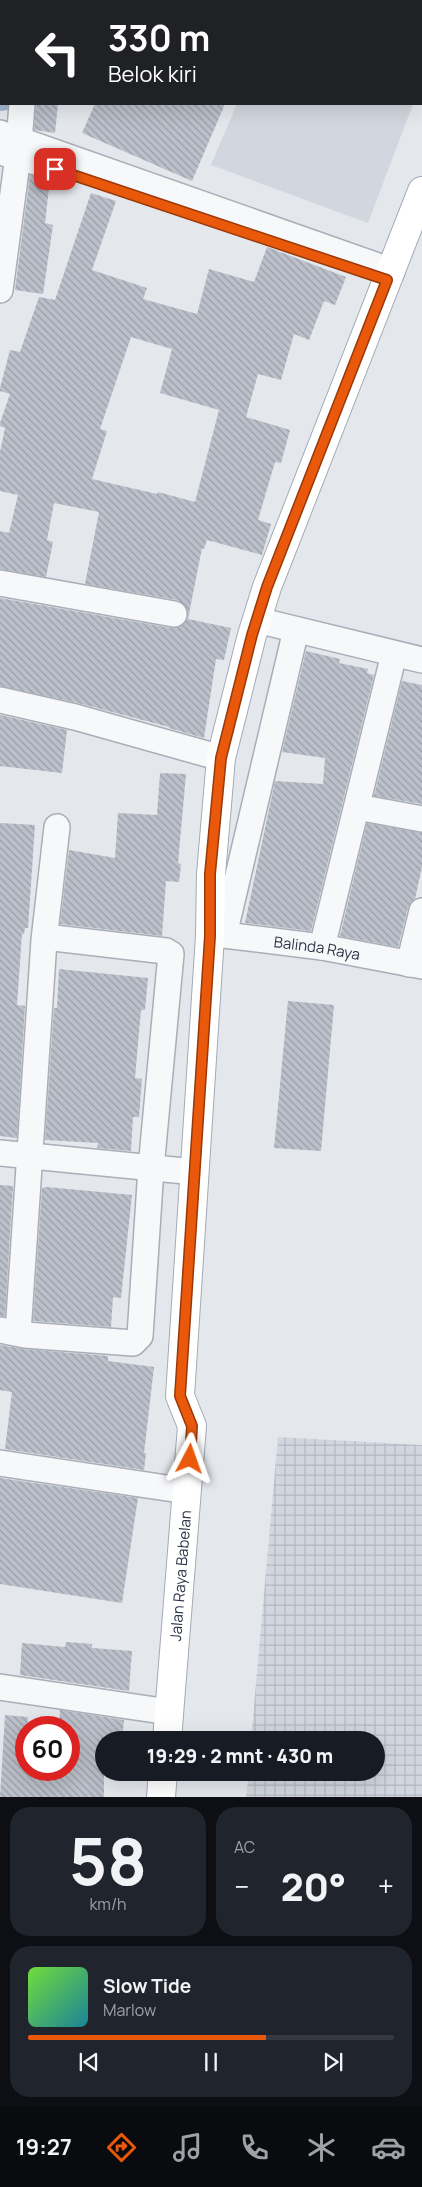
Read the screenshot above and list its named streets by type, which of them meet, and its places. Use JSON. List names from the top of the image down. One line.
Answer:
{"streets":{"main road":["Jalan Raya Babelan"],"street":["Balinda Raya"]},"crossings":[["Balinda Raya","Jalan Raya Babelan"]],"page":{"turn":["330 m","Belok kiri"],"limit":"60","trip":"19:29 · 2 mnt · 430 m","tile":[["58","km/h"],"AC"],"heat":["−","20°","+"],"song":["Slow Tide","Marlow"],"tabs":"19:27"}}
